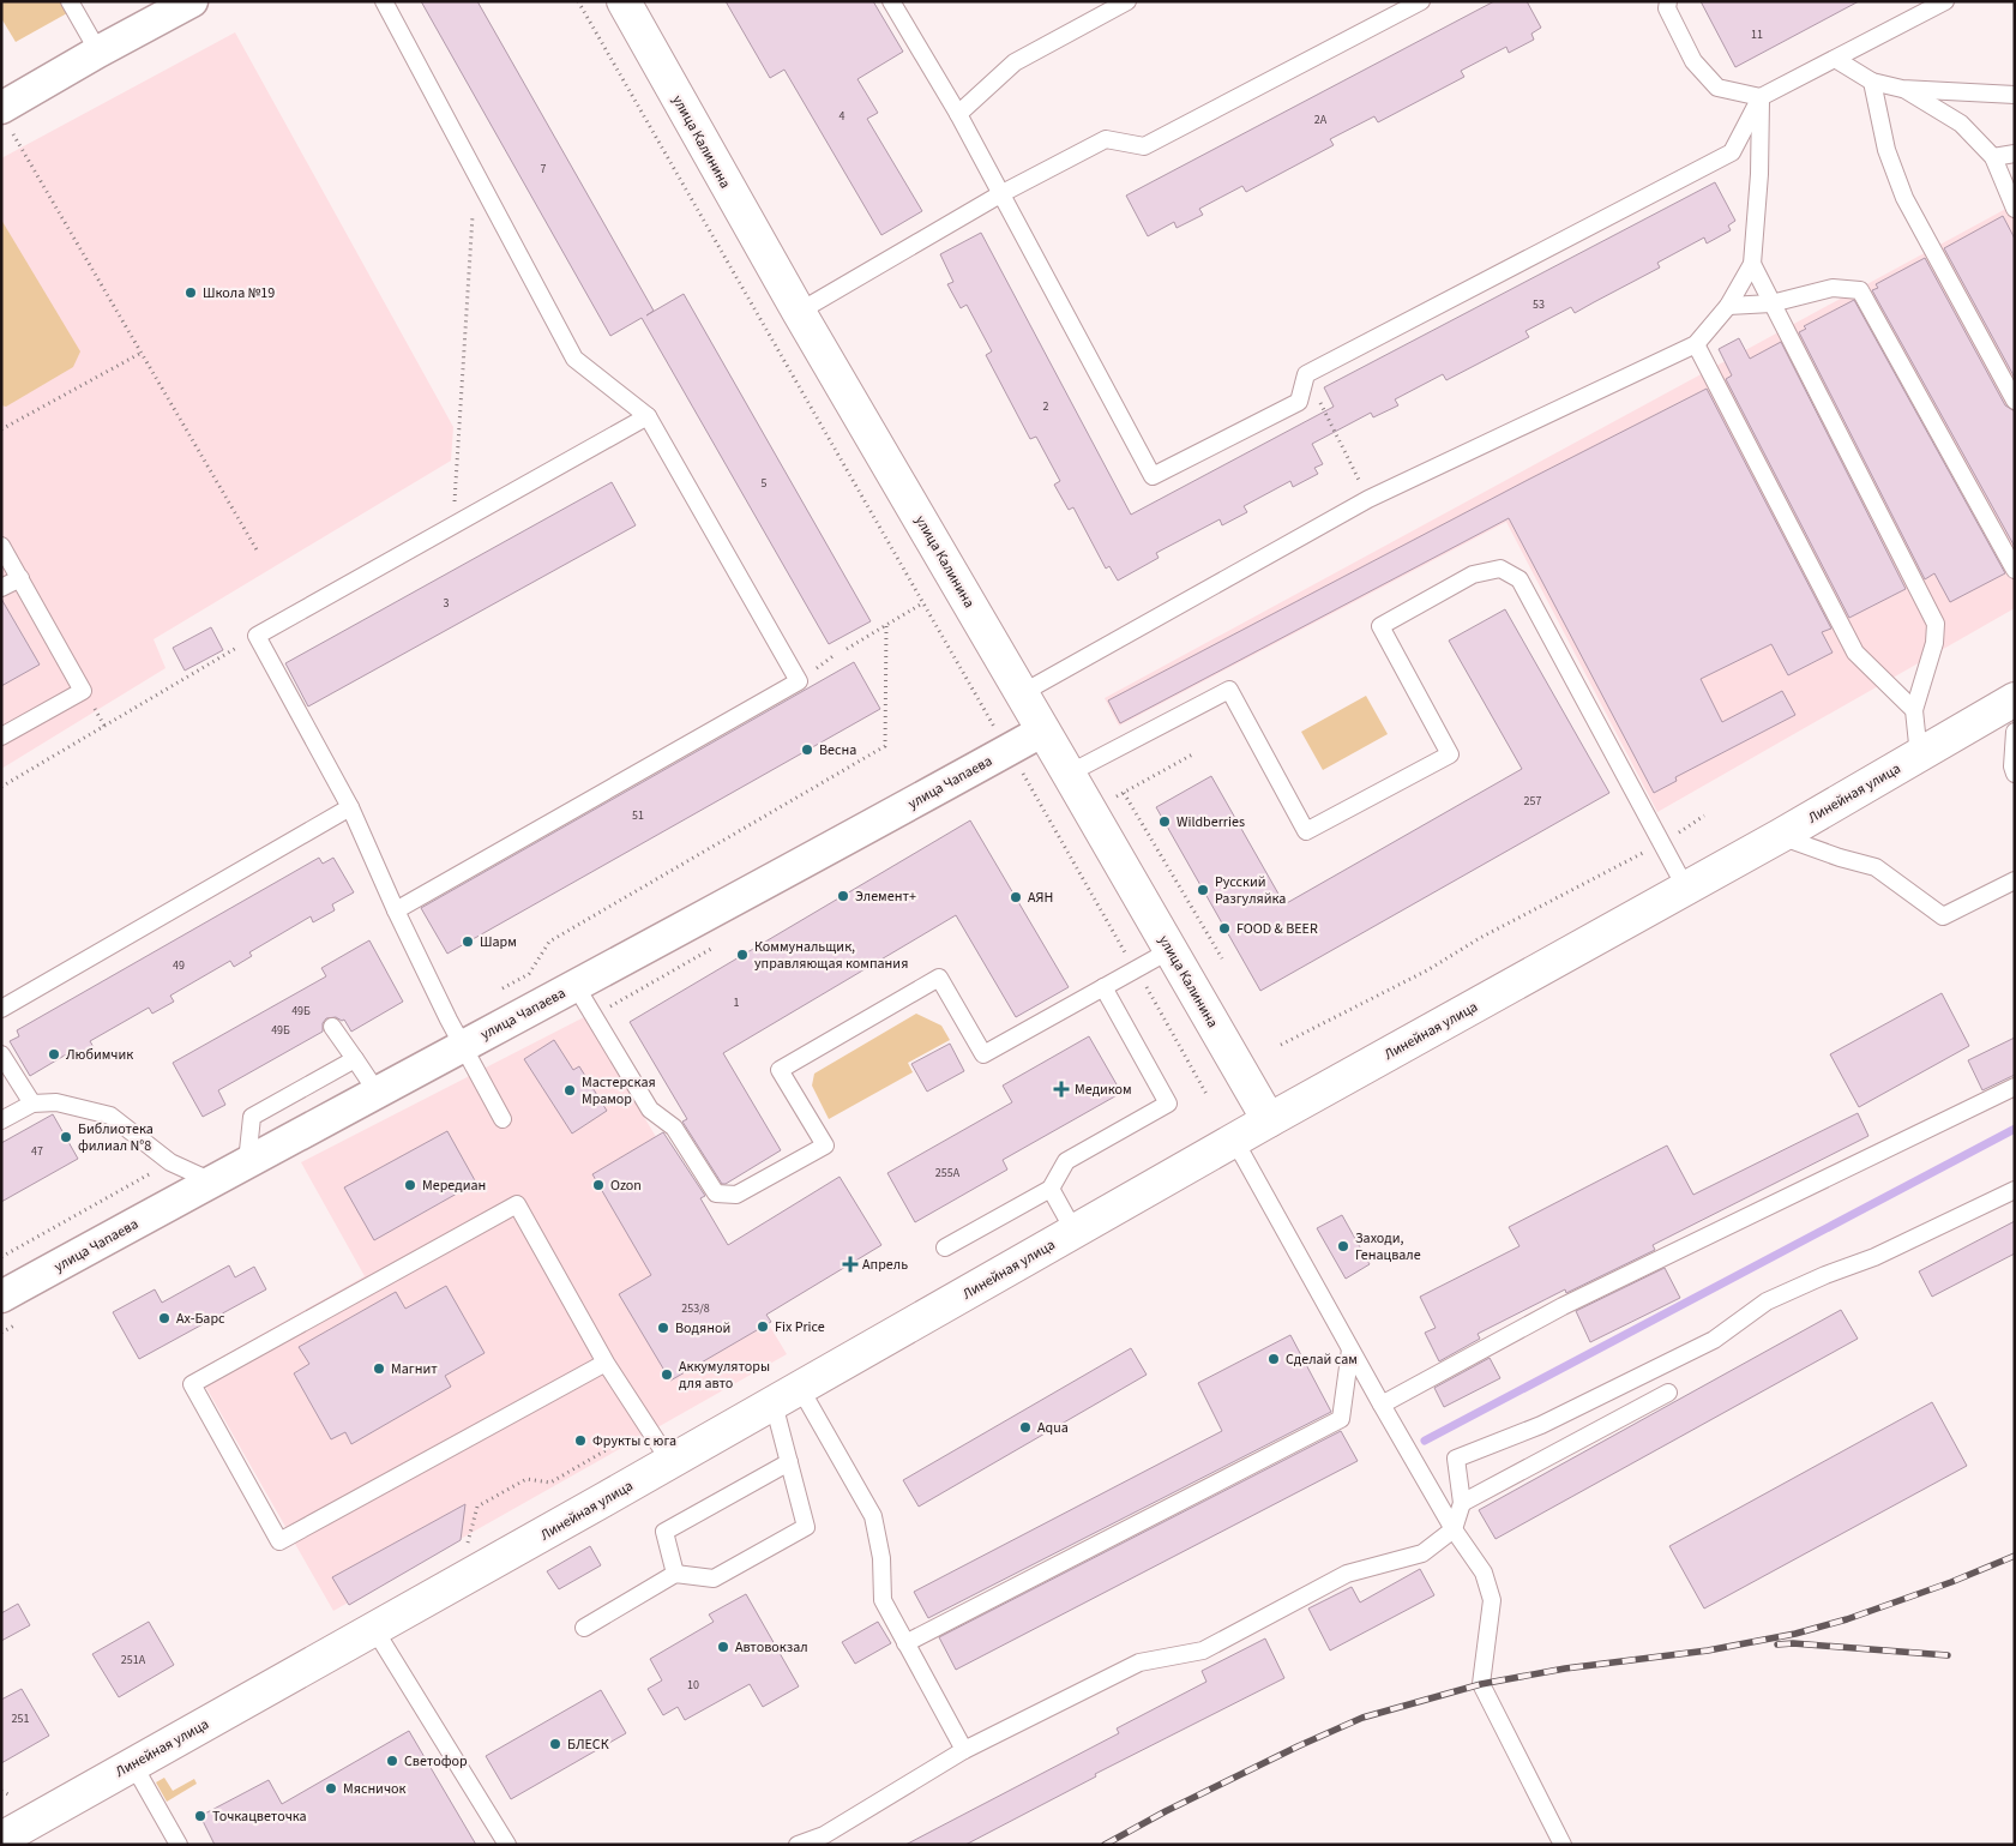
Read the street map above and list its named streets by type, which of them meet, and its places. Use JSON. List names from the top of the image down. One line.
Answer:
{"streets":{"main road":["улица Калинина","Линейная улица"],"street":["улица Чапаева"]},"crossings":[["улица Калинина","улица Чапаева"],["улица Калинина","Линейная улица"]],"places":{"other":["Школа №19","Весна","Wildberries","Русский Разгуляйка","Элемент+","АЯН","FOOD & BEER","Шарм","Коммунальщик, управляющая компания","Любимчик","Мастерская Мрамор","Библиотека филиал N°8","Мередиан","Ozon","Заходи, Генацвале","Ах-Барс","Fix Price","Водяной","Сделай сам","Магнит","Аккумуляторы для авто","Aqua","Фрукты с юга","Автовокзал","БЛЕСК","Светофор","Мясничок","Точкацветочка"],"health":["Медиком","Апрель"]},"house_numbers":["11","4","2А","7","53","2","5","3","257","51","49","1","49Б","49Б","47","255А","253/8","251А","10","251"]}
